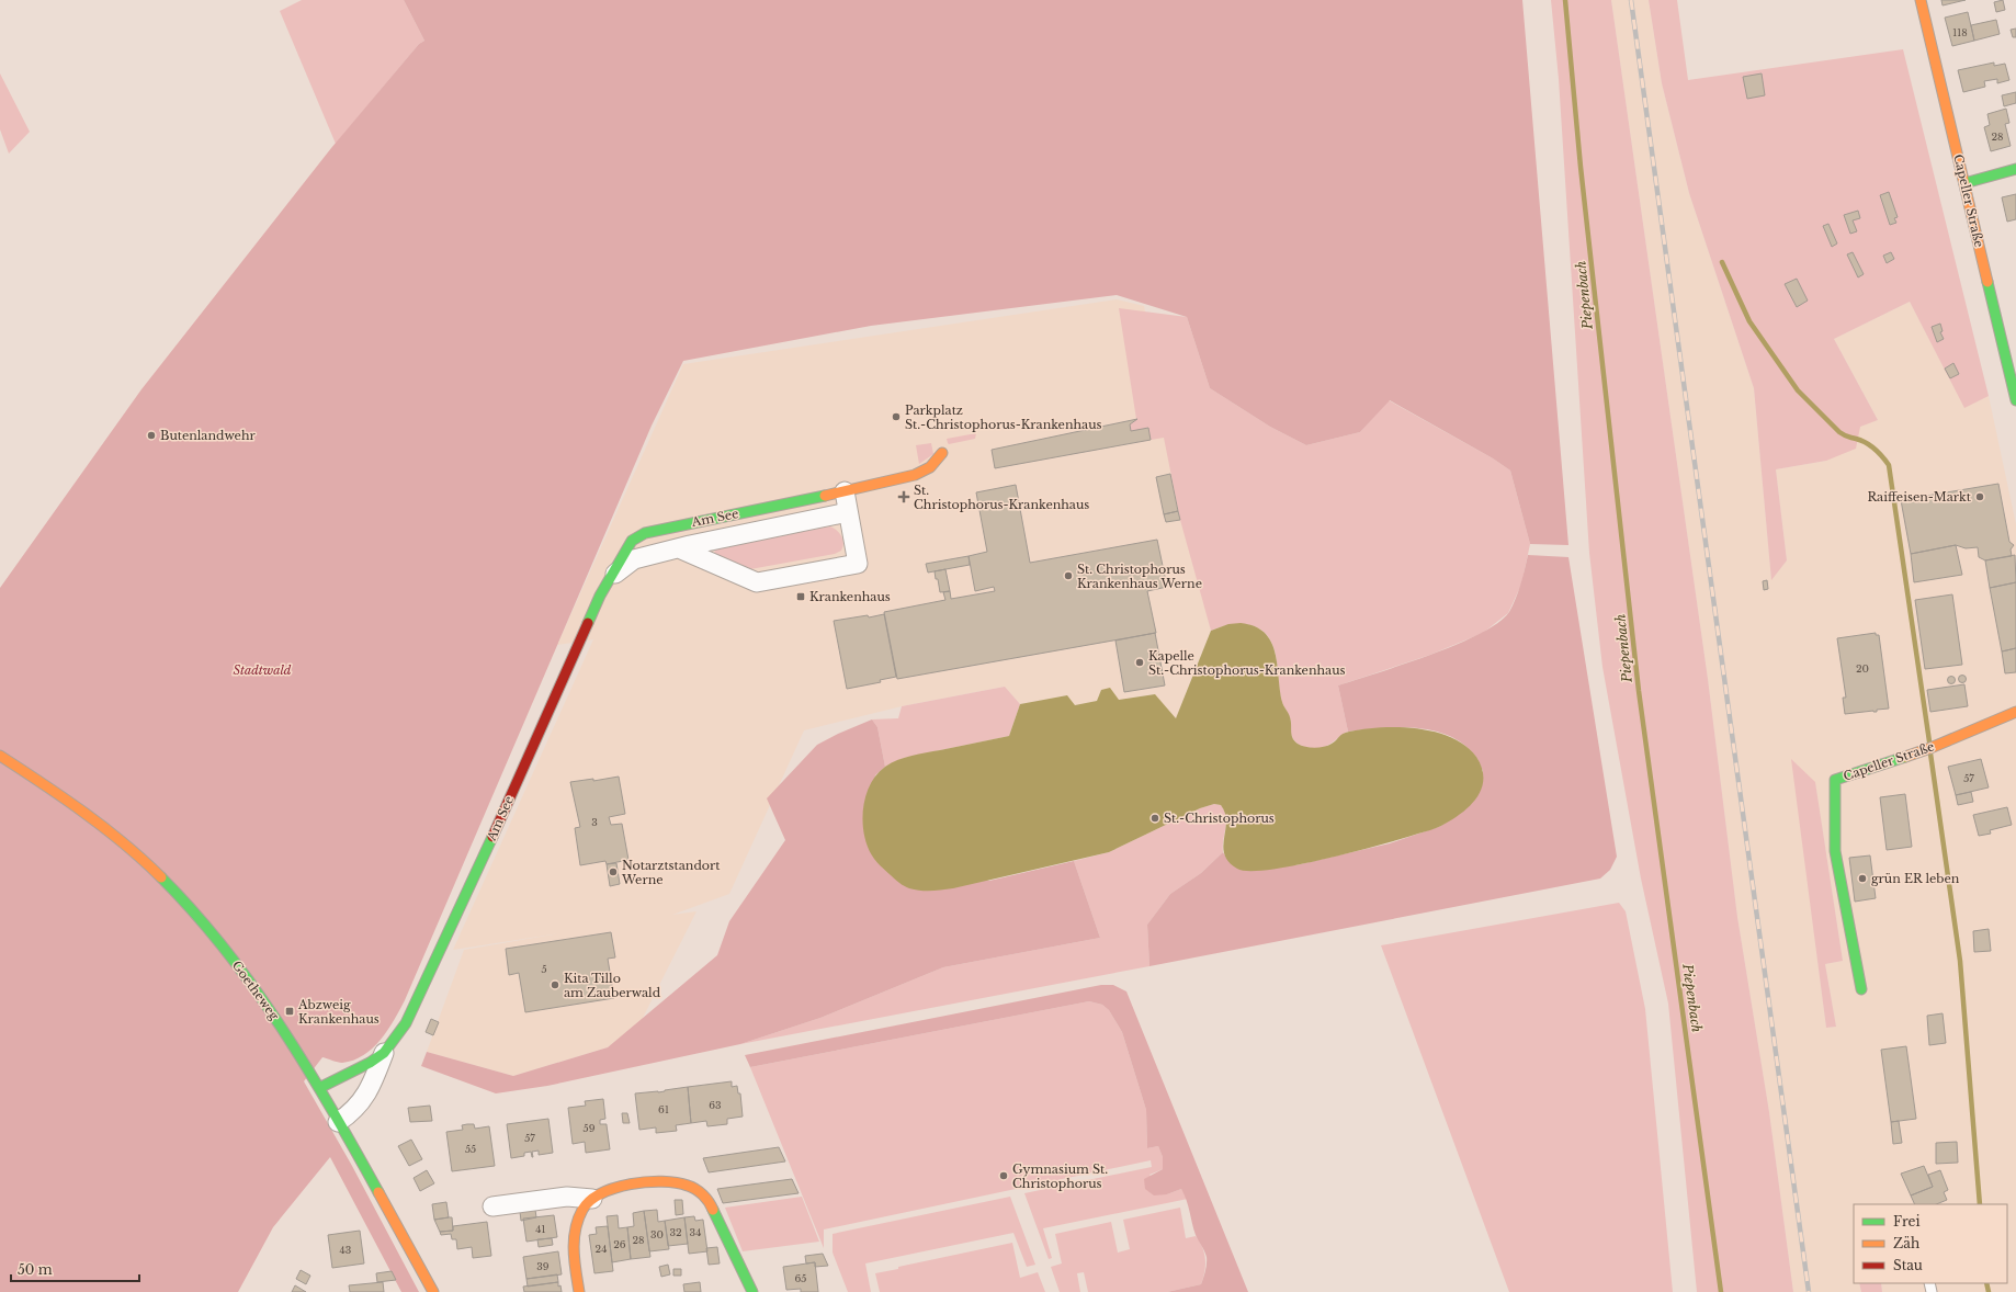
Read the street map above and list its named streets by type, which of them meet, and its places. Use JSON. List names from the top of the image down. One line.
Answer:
{"streets":{"street":["Capeller Straße","Am See","Goetheweg"]},"crossings":[["Am See","Goetheweg"]],"water":["Piepenbach"],"parks":["Stadtwald"],"places":{"other":["Parkplatz St.-Christophorus-Krankenhaus","Butenlandwehr","Raiffeisen-Markt","St. Christophorus Krankenhaus Werne","Kapelle St.-Christophorus-Krankenhaus","St.-Christophorus","Notarztstandort Werne","grün ER leben","Kita Tillo am Zauberwald","Gymnasium St. Christophorus"],"health":["St. Christophorus-Krankenhaus"],"transit":["Krankenhaus","Abzweig Krankenhaus"]},"house_numbers":["118","28","20","57","3","5","63","61","59","57","55","41","32","34","30","28","26","24","43","39","65"],"legend":["Frei","Zäh","Stau"],"scale_bar":"50 m"}
